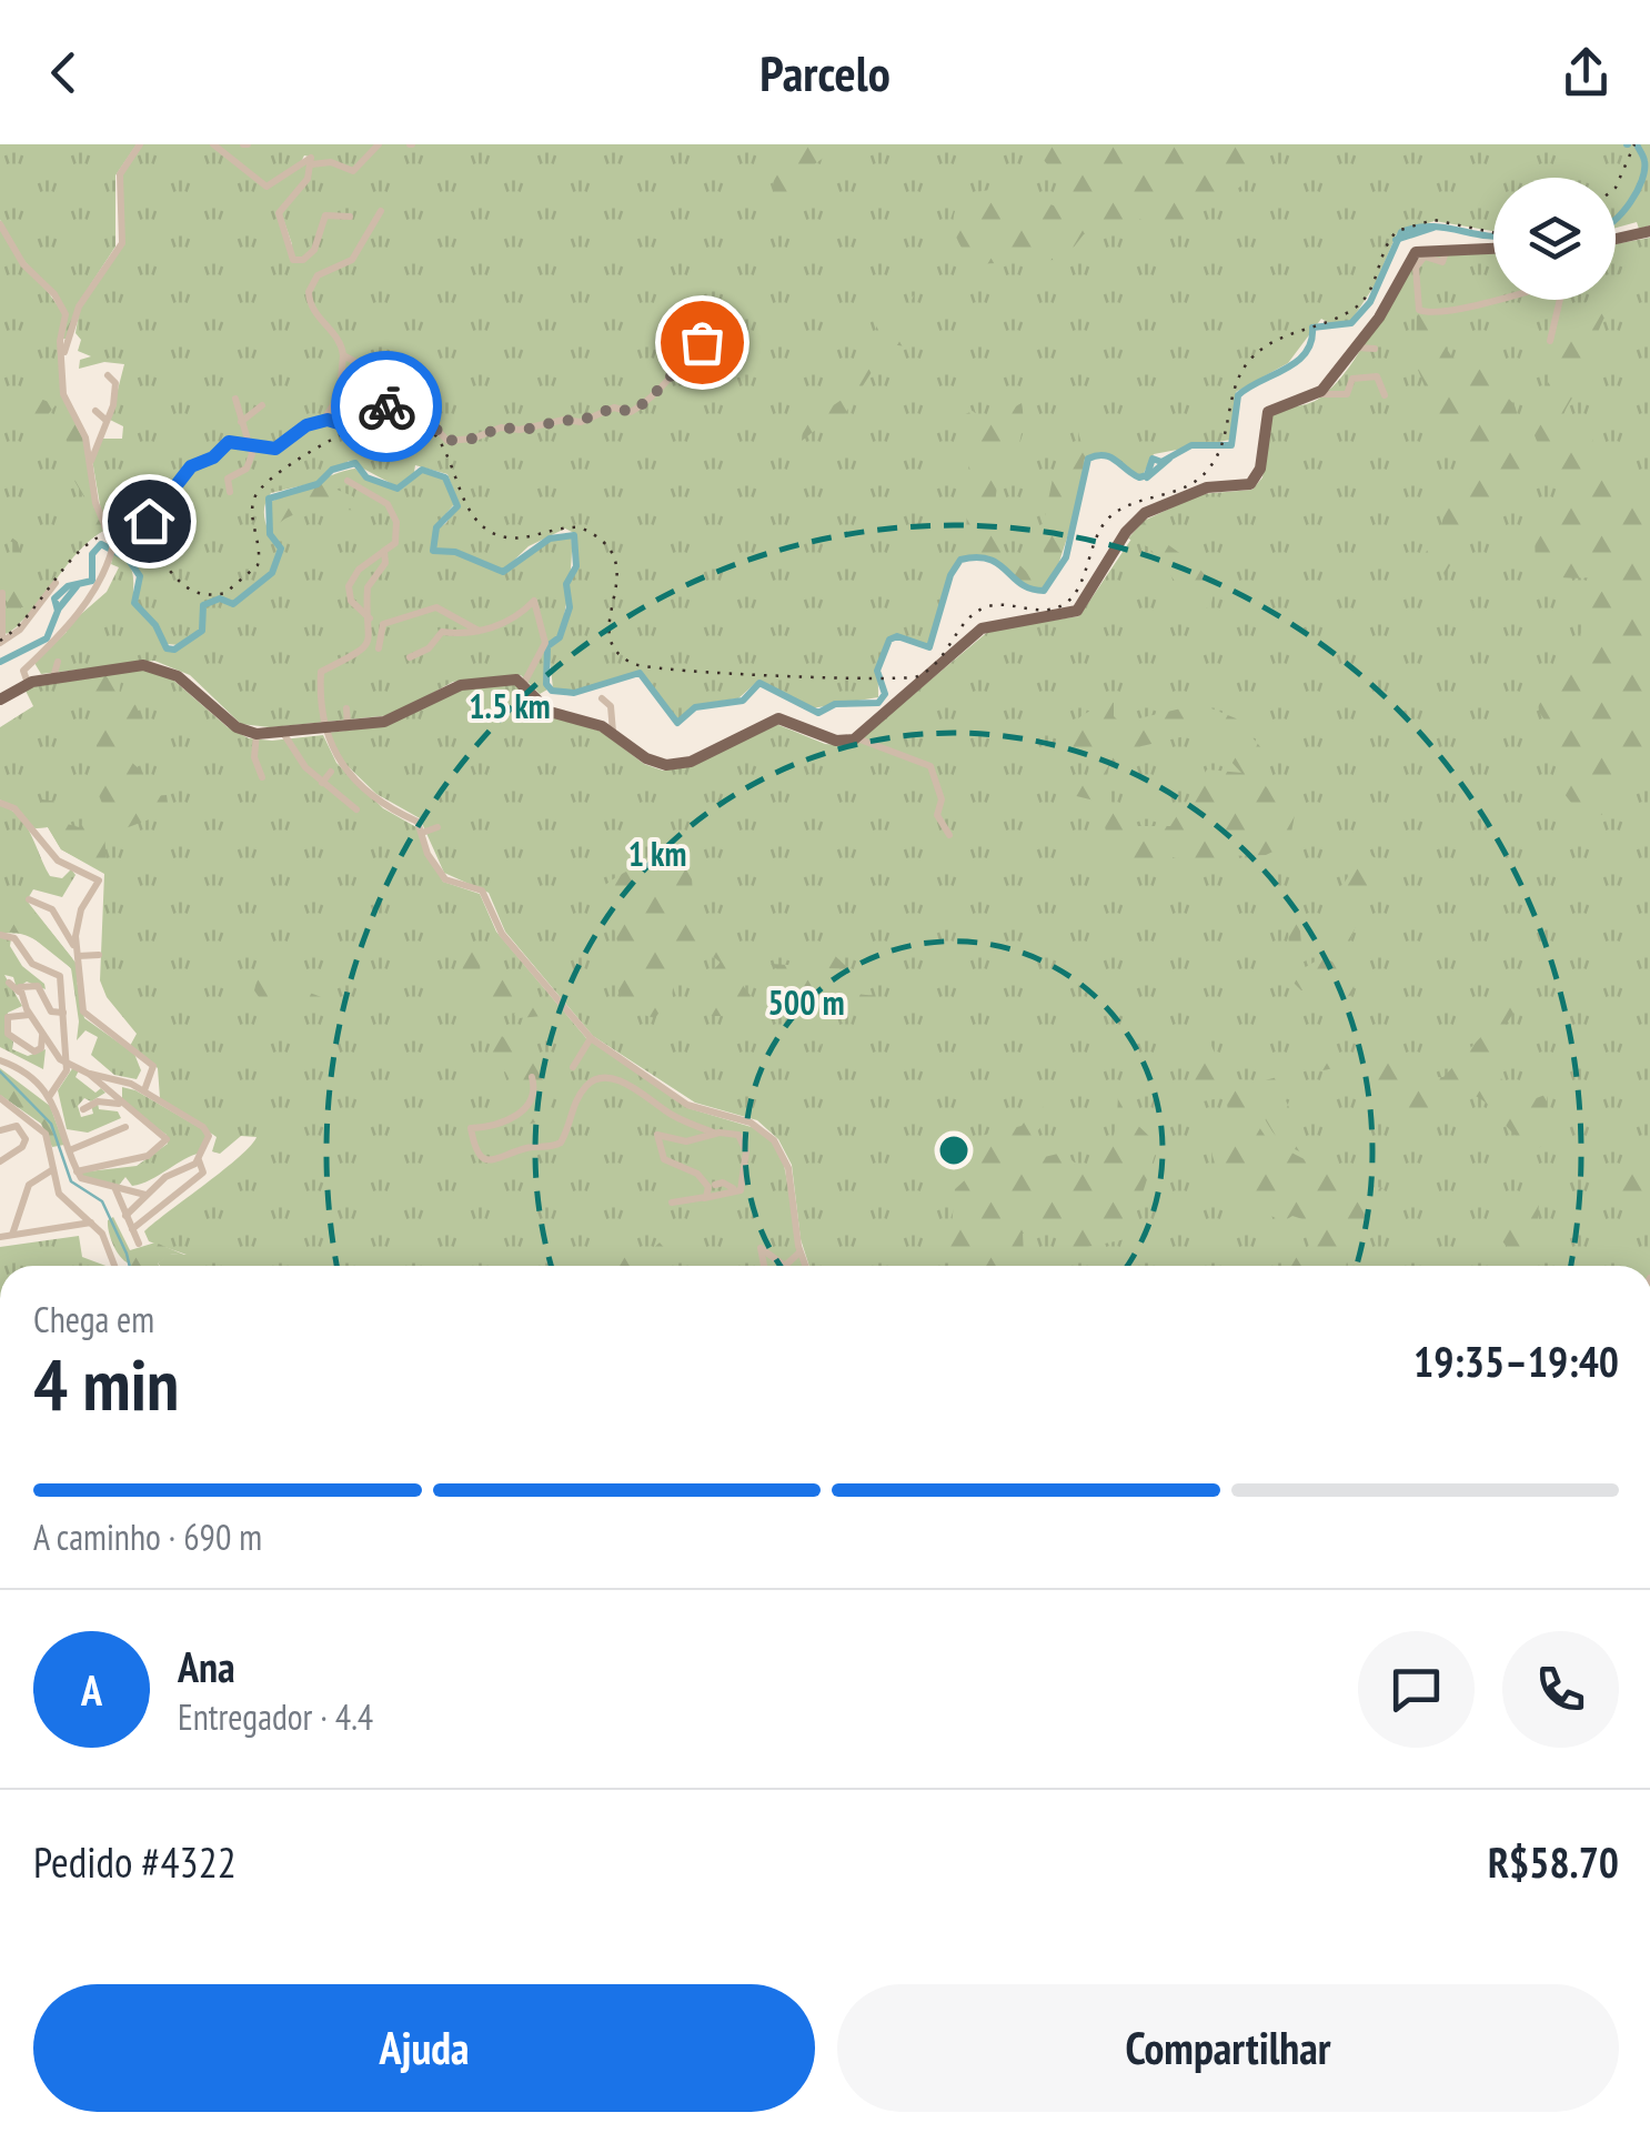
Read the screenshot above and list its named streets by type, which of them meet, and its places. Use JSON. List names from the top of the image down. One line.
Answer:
{"page":{"header":"Parcelo","heading":["4 min","Chega em","19:35–19:40"],"panel":["Ana","Entregador · 4.4","Pedido #4322","R$58.70"],"bar":"A caminho · 690 m","round":"A","buttons":["Ajuda","Compartilhar"]},"rings":["1.5 km","1 km","500 m"]}
